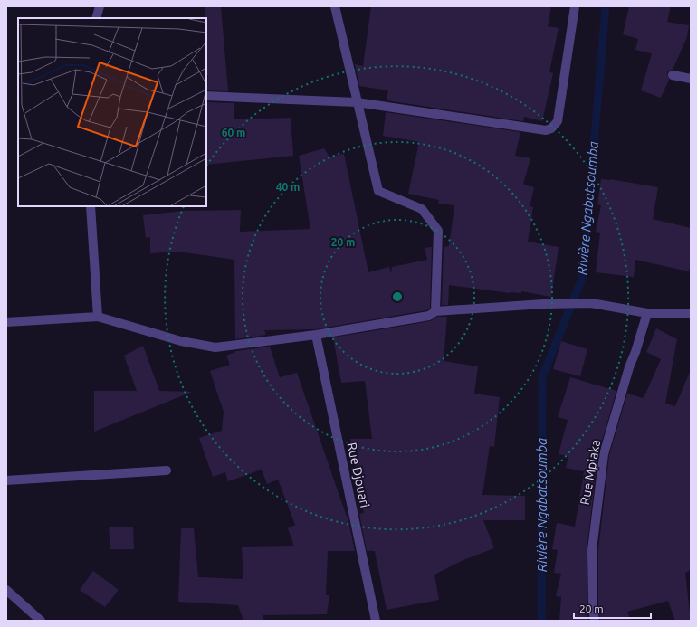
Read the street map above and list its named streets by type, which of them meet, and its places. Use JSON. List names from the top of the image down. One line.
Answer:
{"streets":{"street":["Rue Mpiaka","Rue Djouari"]},"water":["Rivière Ngabatsoumba"],"scale_bar":"20 m","rings":["60 m","40 m","20 m"]}
